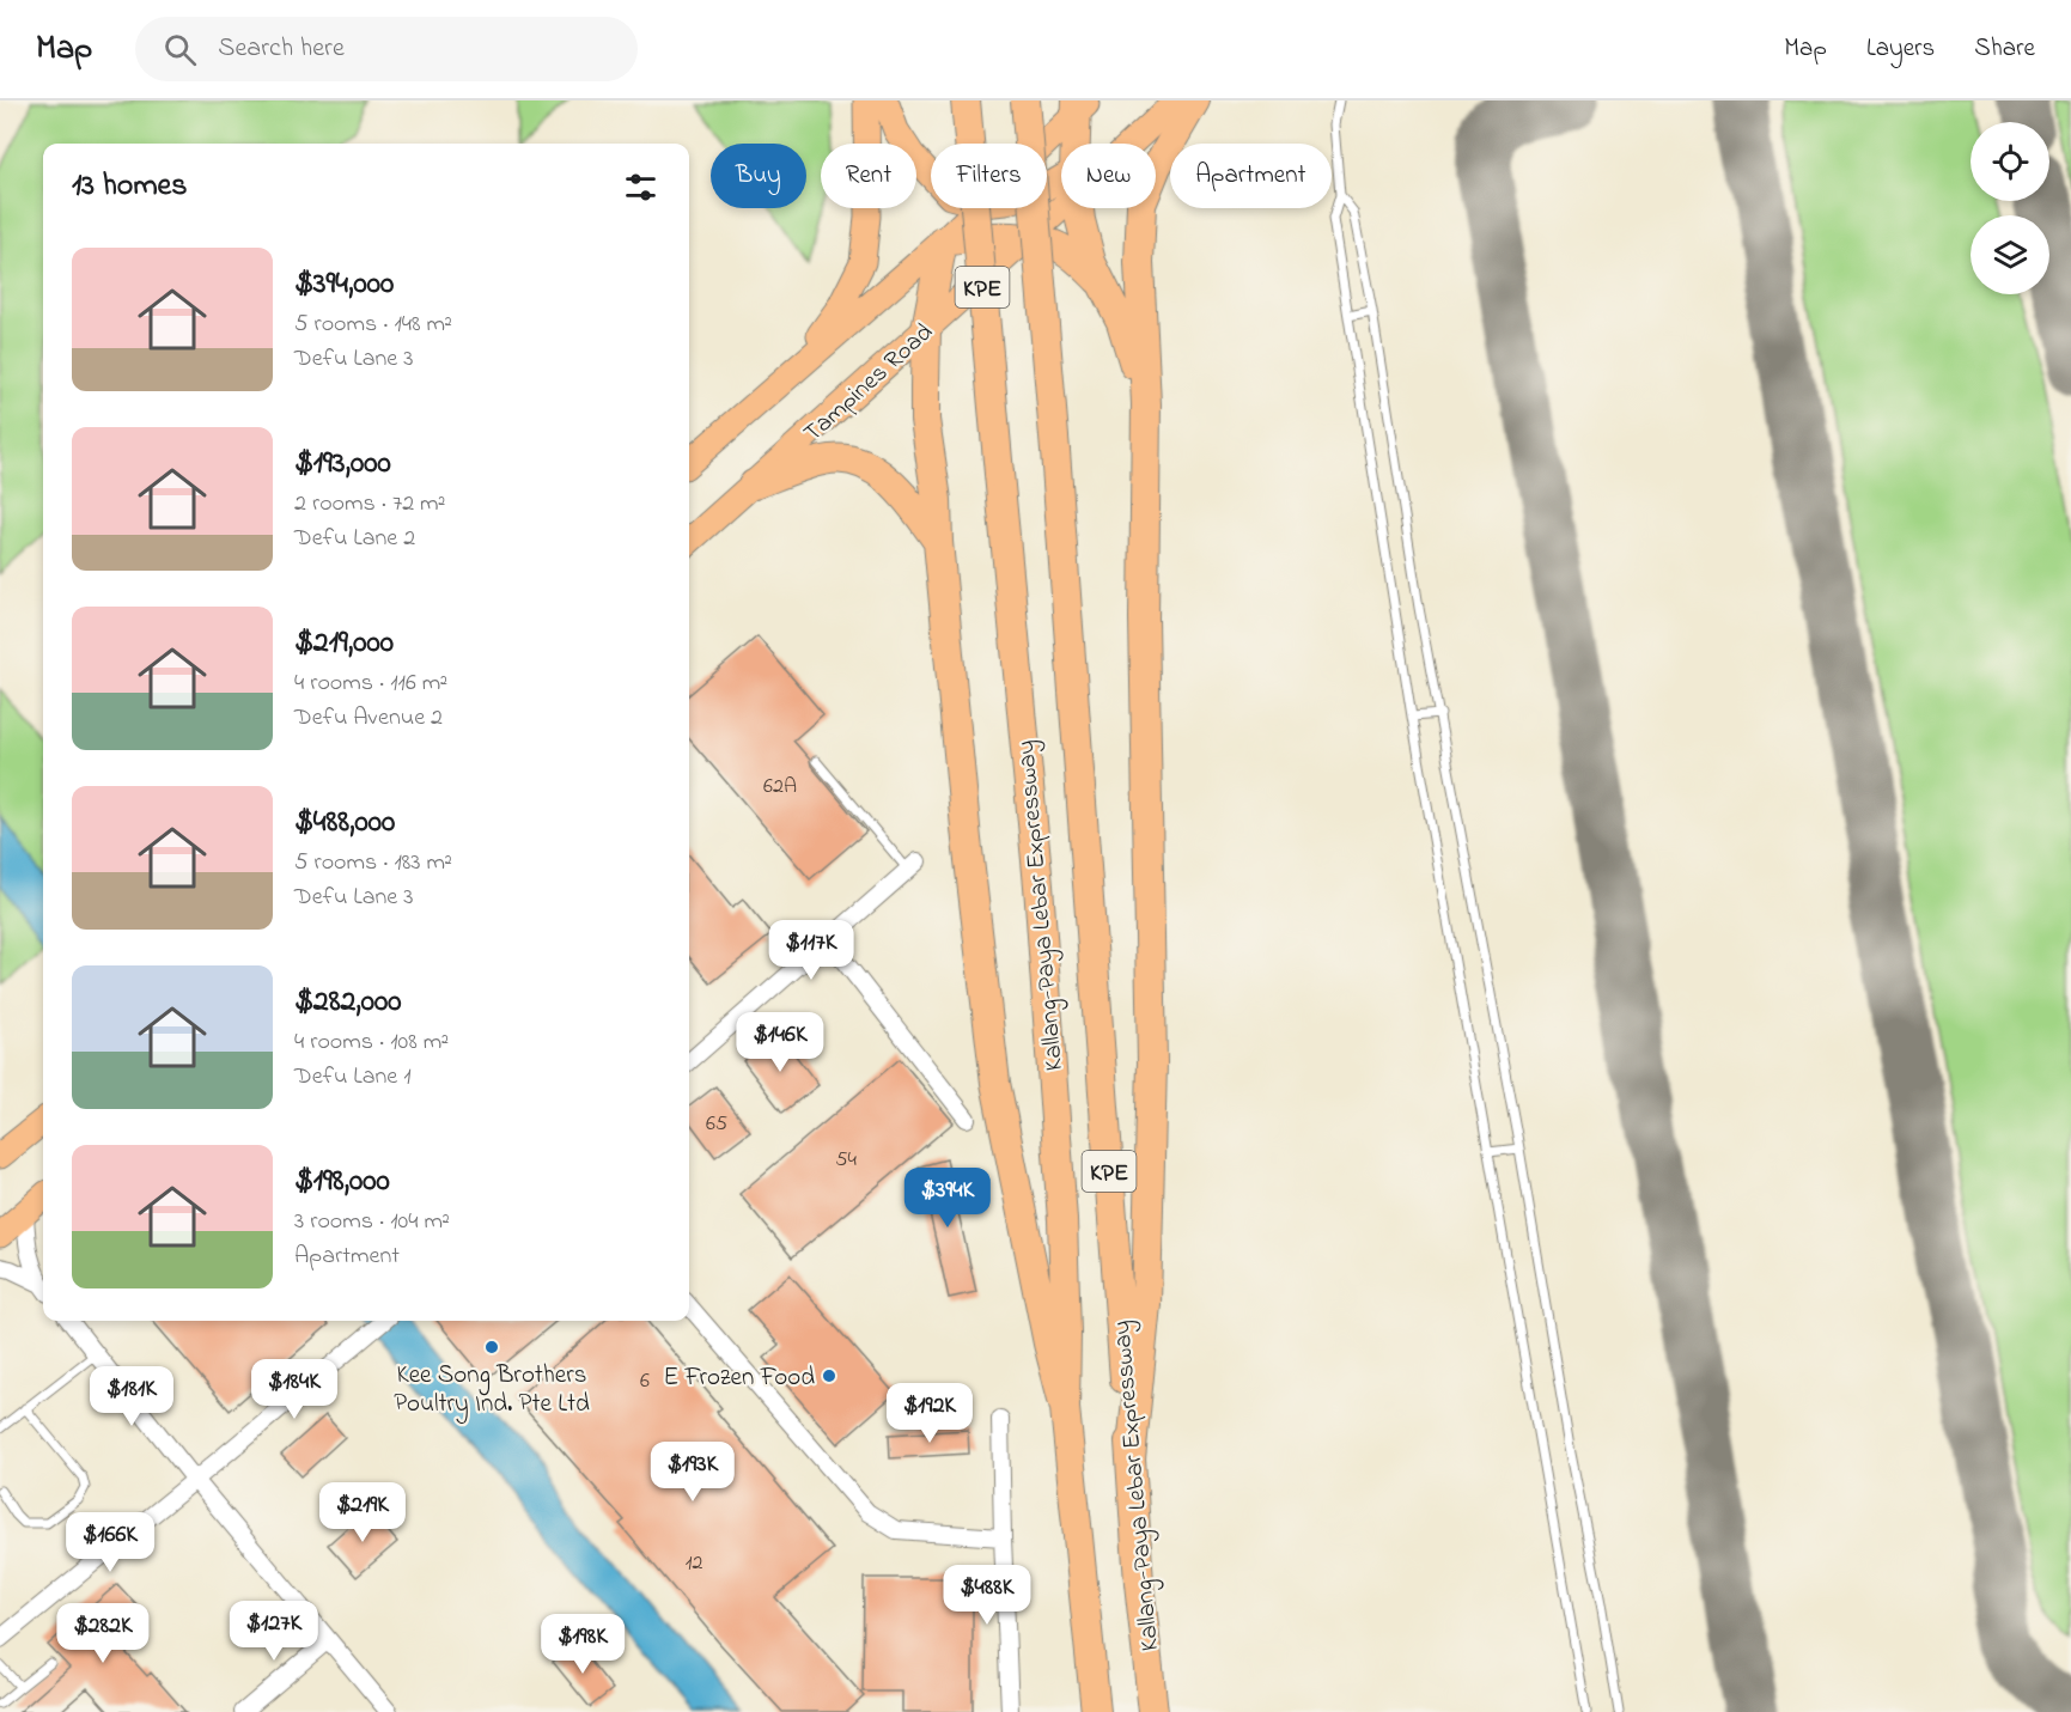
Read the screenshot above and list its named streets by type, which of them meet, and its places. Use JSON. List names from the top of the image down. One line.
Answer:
{"streets":{"highway":["KPE","Kallang-Paya Lebar Expressway"],"main road":["Tampines Road"]},"places":["Kee Song Brothers Poultry Ind. Pte Ltd","E Frozen Food"],"house_numbers":["62A","65","54","6","12"],"page":{"header":"Map","search":"Search here","nav":["Map","Layers","Share"],"chip":["Buy","Rent","Filters","New","Apartment"],"heading":"13 homes","list":[{"name":"$394,000","note":"5 rooms · 148 m² · Defu Lane 3"},{"name":"$193,000","note":"2 rooms · 72 m² · Defu Lane 2"},{"name":"$219,000","note":"4 rooms · 116 m² · Defu Avenue 2"},{"name":"$488,000","note":"5 rooms · 183 m² · Defu Lane 3"},{"name":"$282,000","note":"4 rooms · 108 m² · Defu Lane 1"},{"name":"$198,000","note":"3 rooms · 104 m² · Apartment"}],"price":["$117K","$146K","$394K","$184K","$181K","$192K","$193K","$219K","$166K","$488K","$127K","$282K","$198K"]}}
